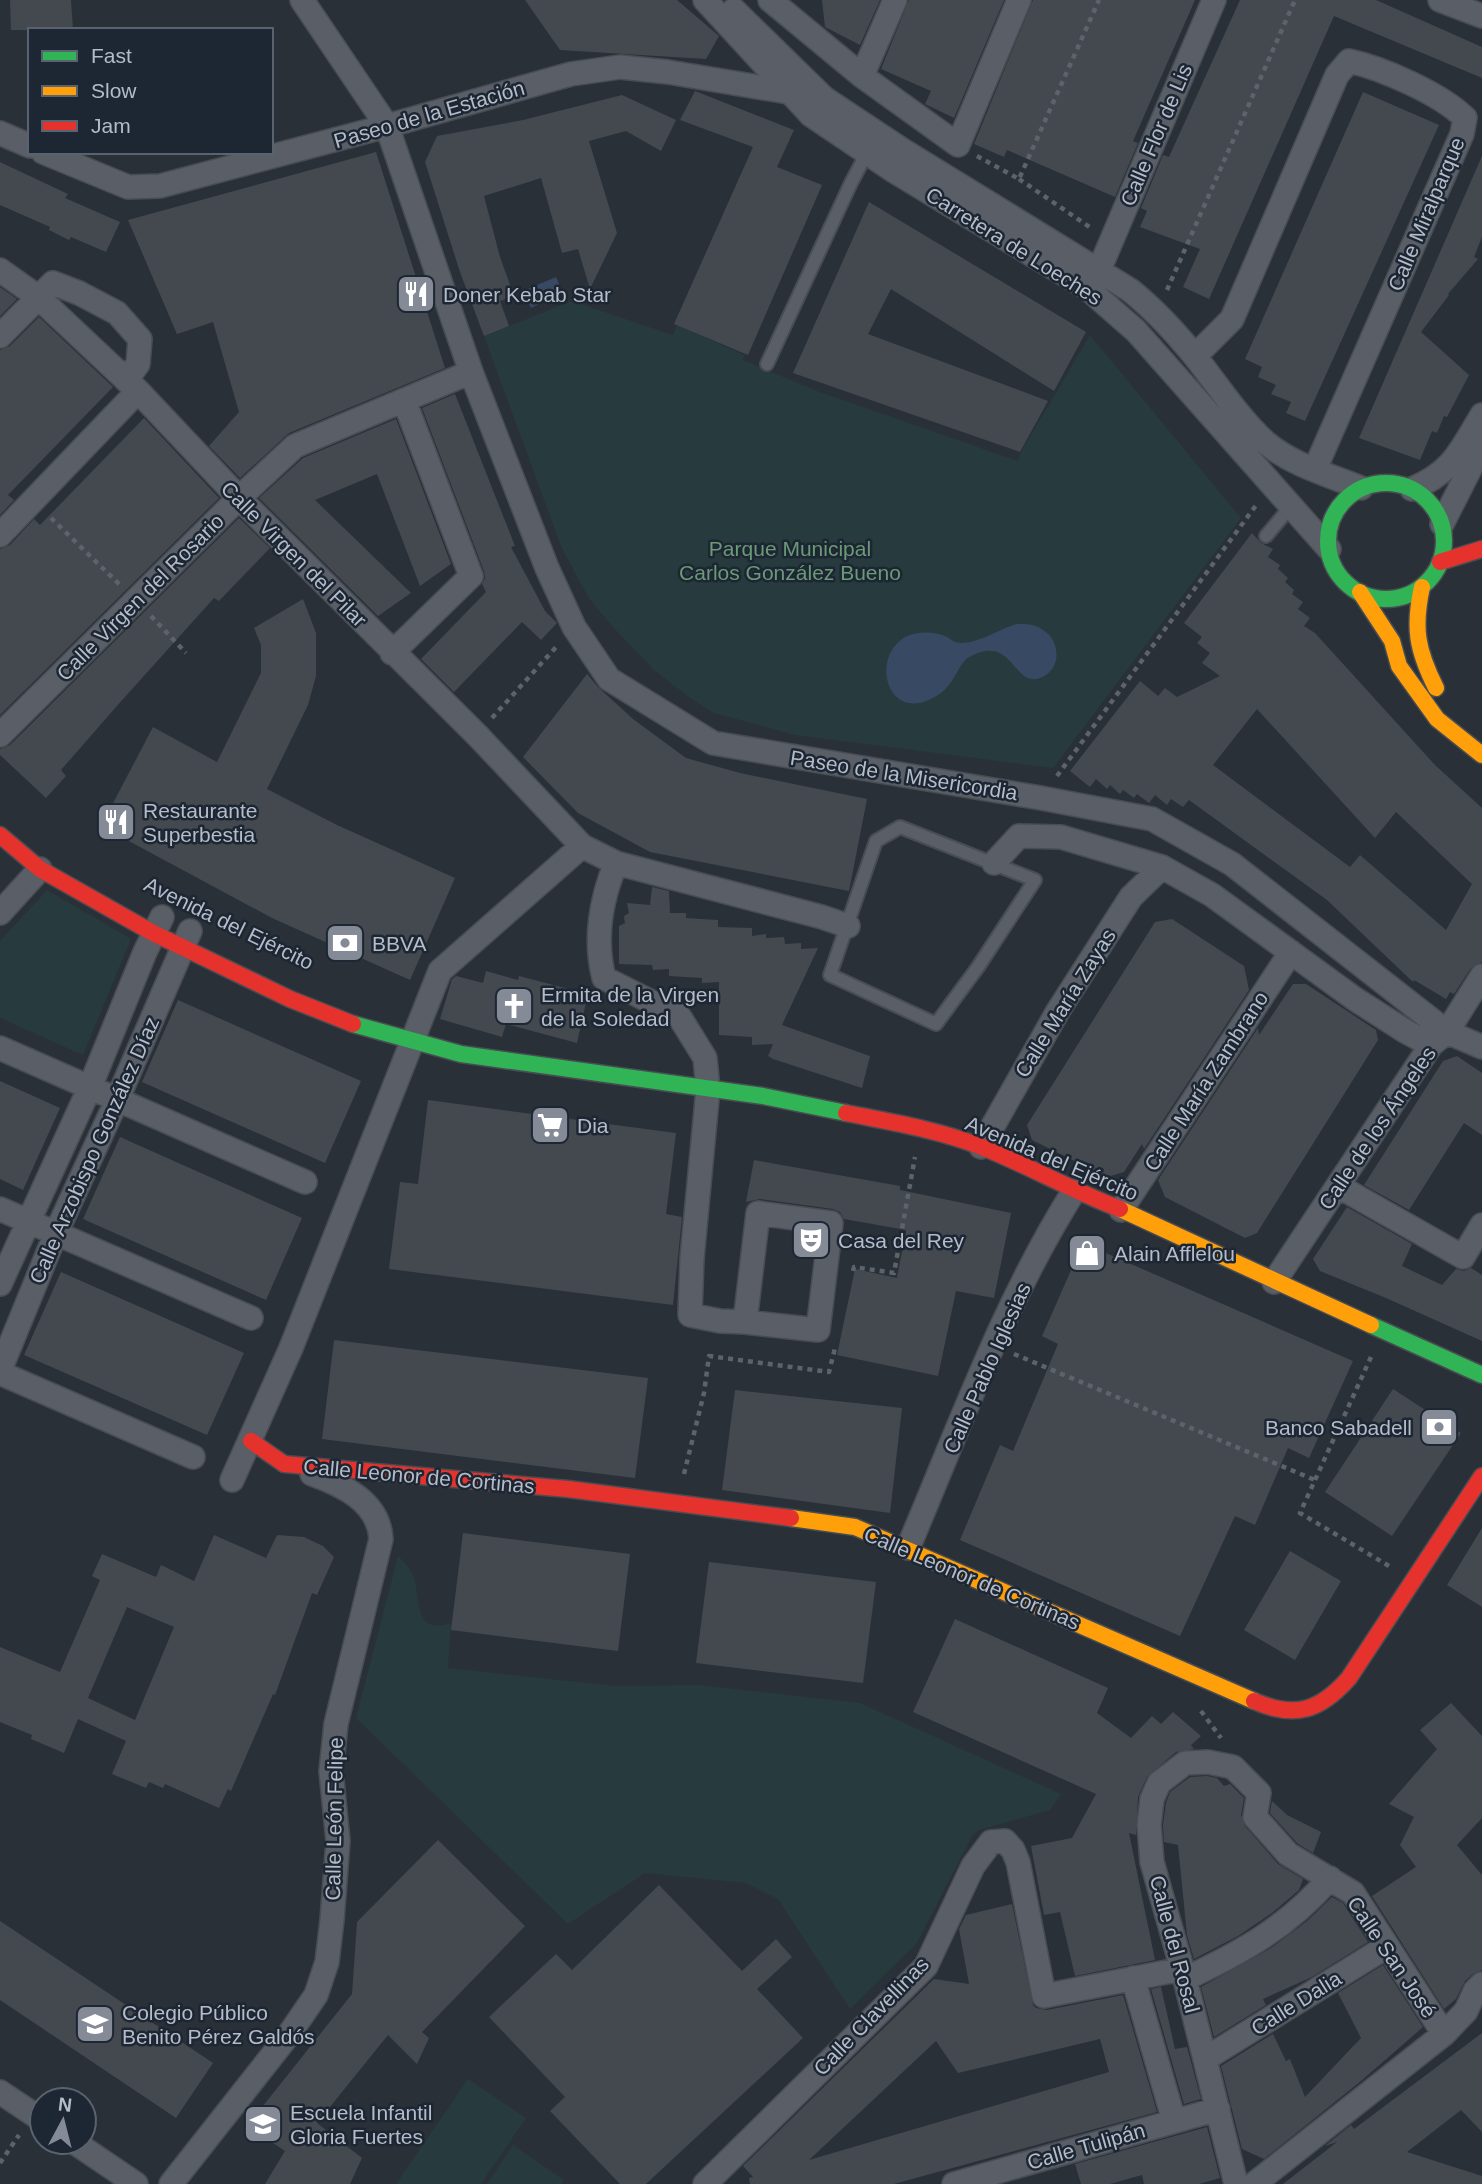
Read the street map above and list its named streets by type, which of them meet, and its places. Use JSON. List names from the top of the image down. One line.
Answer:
{"streets":{"street":["Paseo de la Estación","Calle Flor de Lis","Calle Miralparque","Carretera de Loeches","Calle Virgen del Pilar","Calle Virgen del Rosario","Paseo de la Misericordia","Avenida del Ejército","Calle María Zayas","Calle María Zambrano","Calle de los Ángeles","Calle Arzobispo González Díaz","Calle Pablo Iglesias","Calle Leonor de Cortinas","Calle León Felipe","Calle del Rosal","Calle San José","Calle Dalia","Calle Clavellinas","Calle Tulipán"]},"crossings":[["Paseo de la Estación","Carretera de Loeches"],["Paseo de la Estación","Paseo de la Misericordia"],["Calle Flor de Lis","Carretera de Loeches"],["Calle Miralparque","Carretera de Loeches"],["Calle Virgen del Pilar","Calle Virgen del Rosario"],["Calle Virgen del Rosario","Paseo de la Misericordia"],["Paseo de la Misericordia","Calle María Zayas"],["Paseo de la Misericordia","Calle María Zambrano"],["Paseo de la Misericordia","Calle de los Ángeles"],["Avenida del Ejército","Calle María Zayas"],["Avenida del Ejército","Calle María Zambrano"],["Avenida del Ejército","Calle de los Ángeles"],["Avenida del Ejército","Calle Arzobispo González Díaz"],["Avenida del Ejército","Calle Pablo Iglesias"],["Calle Pablo Iglesias","Calle Leonor de Cortinas"],["Calle Leonor de Cortinas","Calle León Felipe"],["Calle del Rosal","Calle San José"],["Calle del Rosal","Calle Dalia"],["Calle del Rosal","Calle Clavellinas"],["Calle del Rosal","Calle Tulipán"],["Calle San José","Calle Dalia"],["Calle San José","Calle Clavellinas"]],"parks":["Parque Municipal Carlos González Bueno"],"places":{"restaurant":["Doner Kebab Star","Restaurante Superbestia"],"bank":["BBVA","Banco Sabadell"],"church":["Ermita de la Virgen de la Soledad"],"supermarket":["Dia"],"theatre":["Casa del Rey"],"shop":["Alain Afflelou"],"school or university":["Colegio Público Benito Pérez Galdós","Escuela Infantil Gloria Fuertes"]},"legend":["Fast","Slow","Jam"],"north":"top"}
